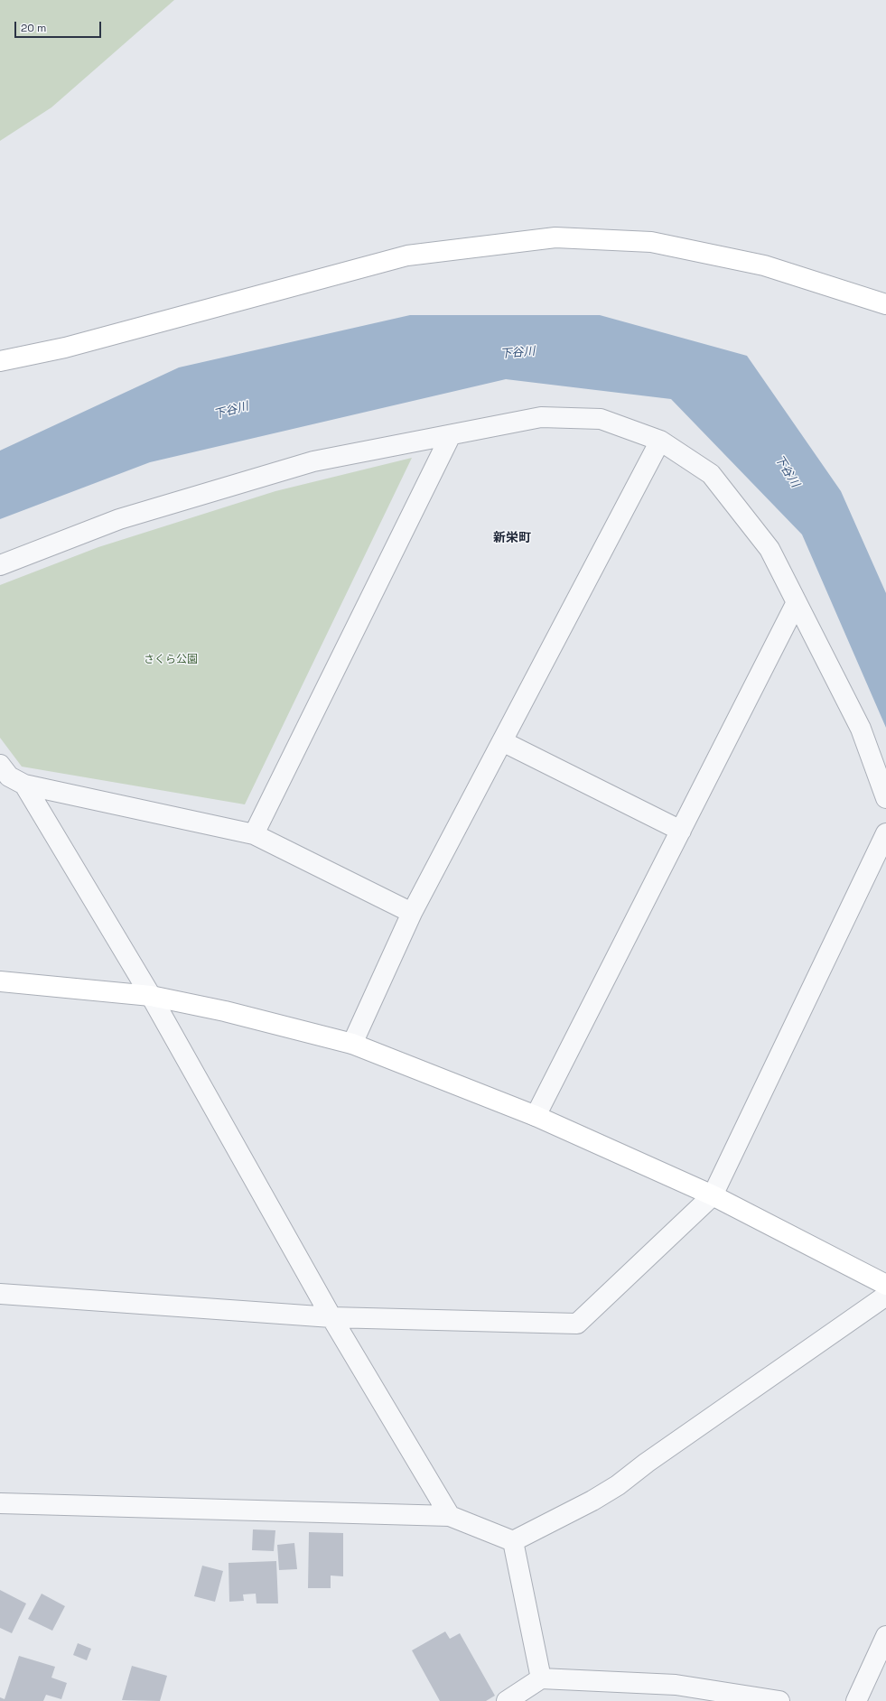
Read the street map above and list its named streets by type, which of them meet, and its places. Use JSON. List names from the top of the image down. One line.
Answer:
{"districts":["新栄町"],"water":["下谷川"],"parks":["さくら公園"],"scale_bar":"20 m"}
